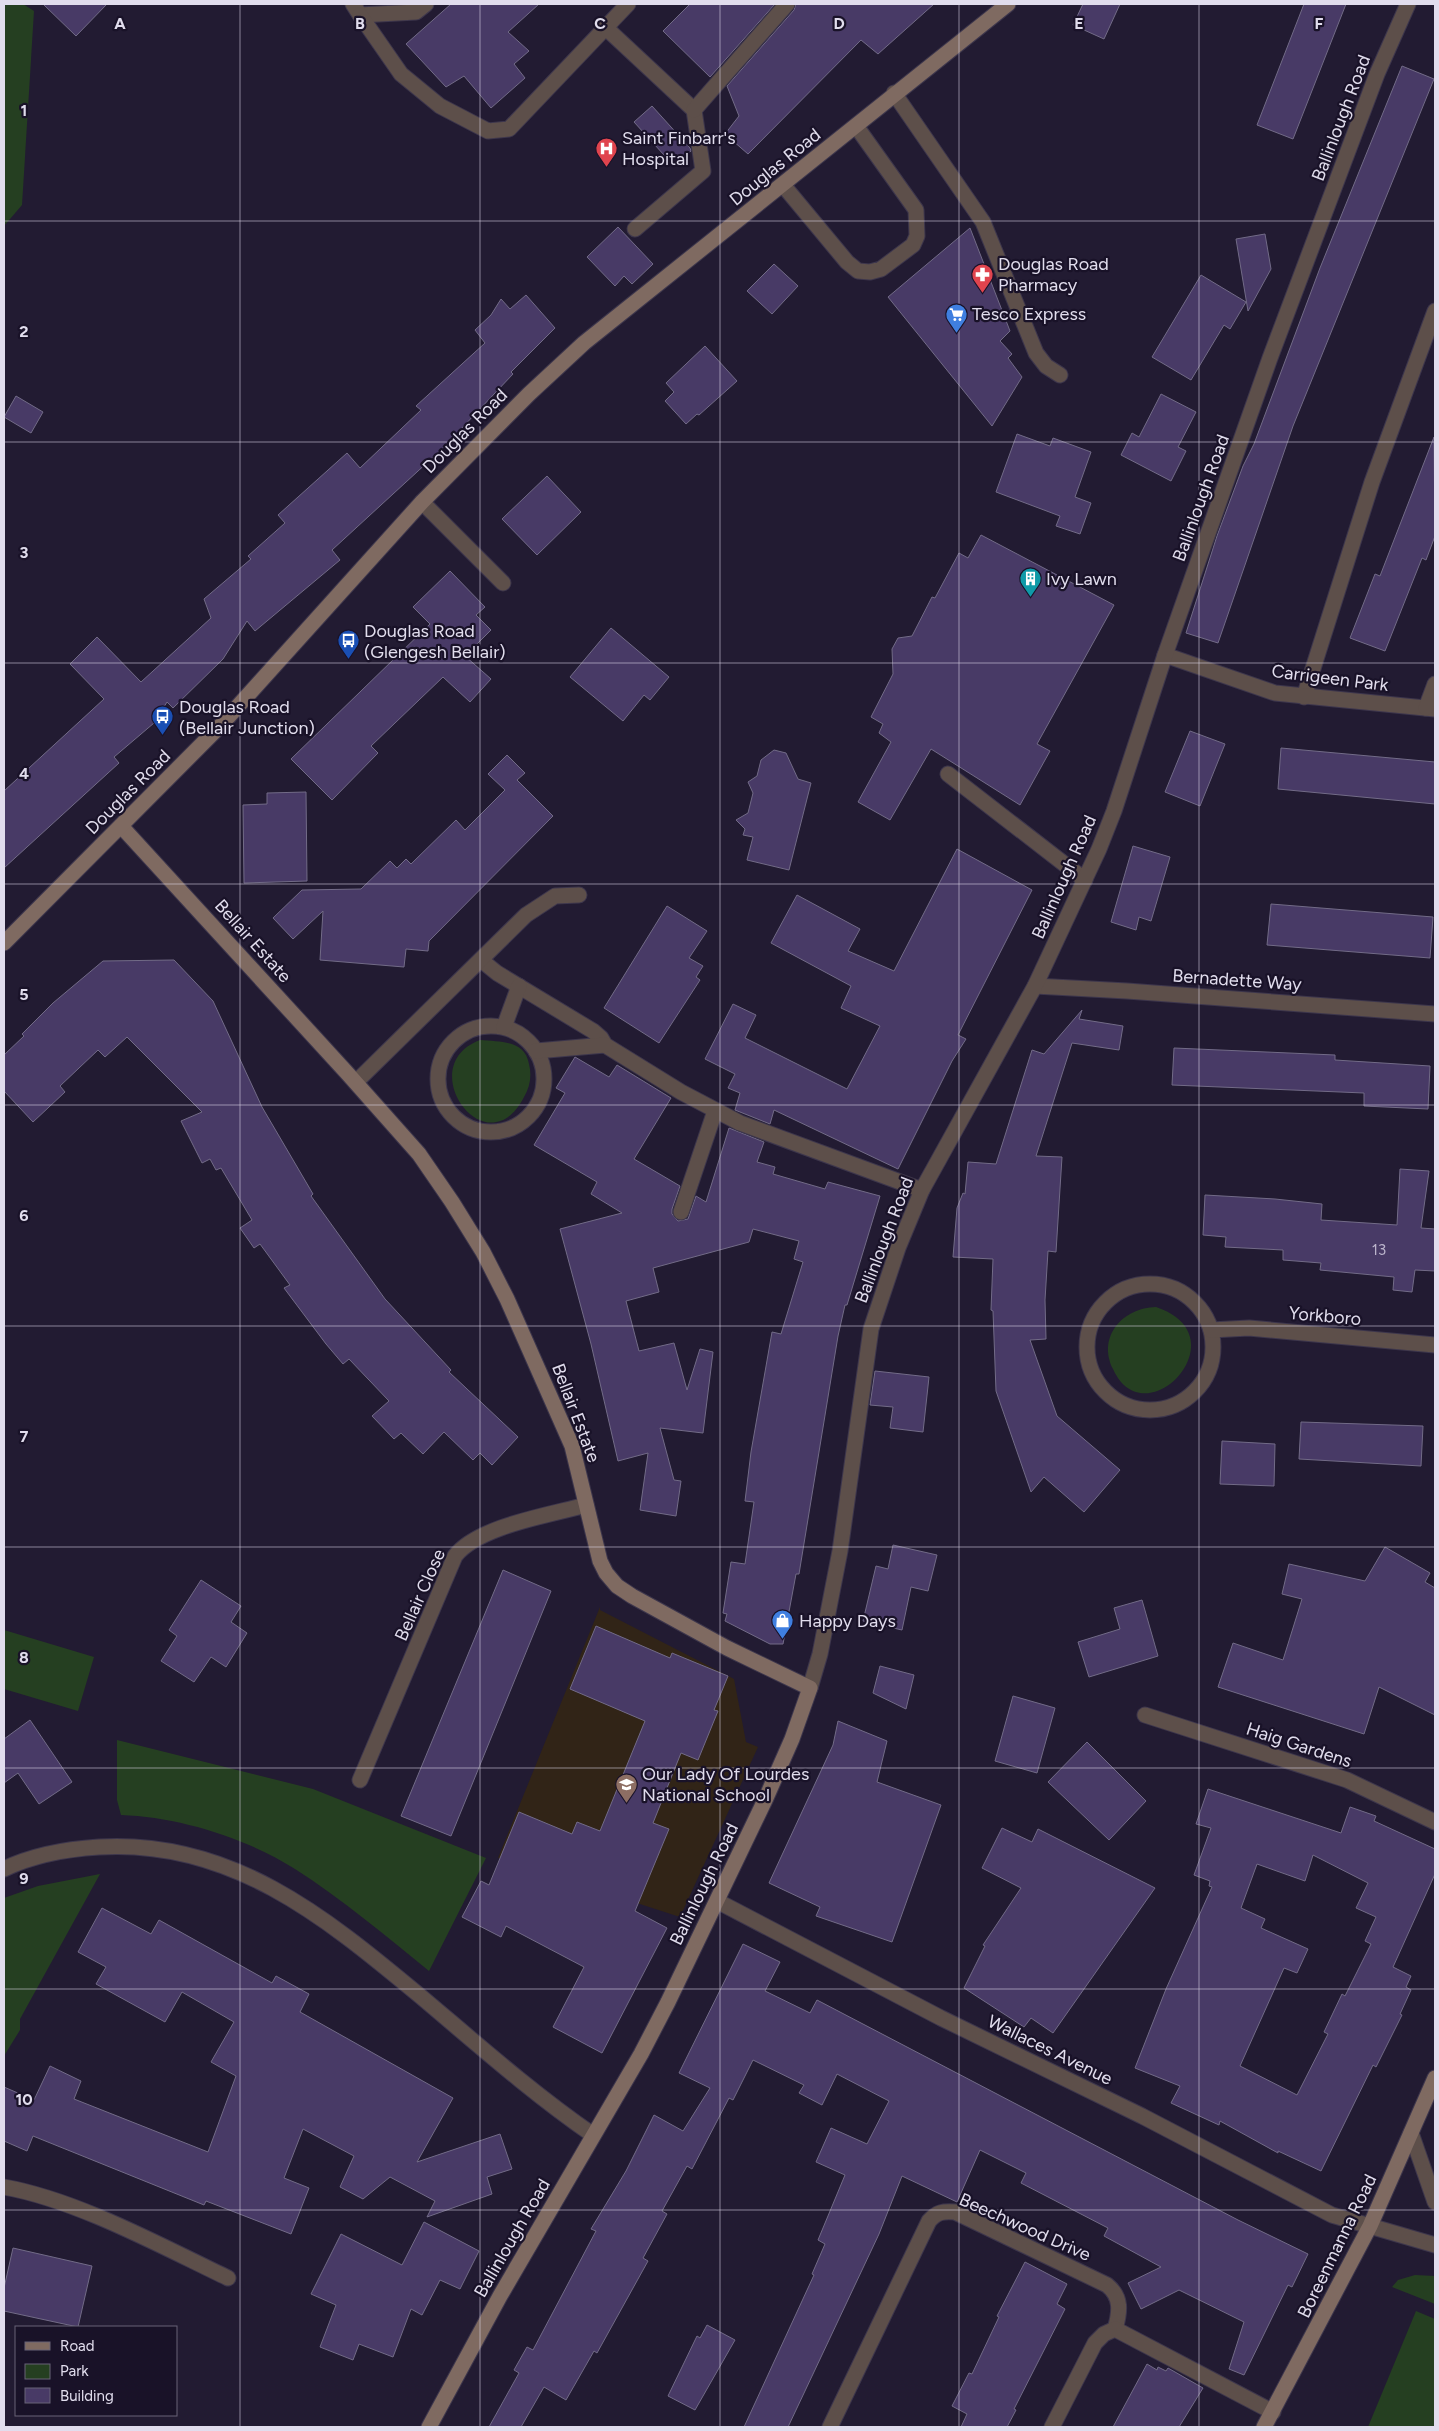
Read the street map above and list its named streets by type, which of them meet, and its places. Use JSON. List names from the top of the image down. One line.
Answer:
{"streets":{"street":["Ballinlough Road","Douglas Road","Carrigeen Park","Bellair Estate","Bernadette Way","Yorkboro","Bellair Close","Haig Gardens","Wallaces Avenue","Beechwood Drive","Boreenmanna Road"]},"crossings":[["Ballinlough Road","Carrigeen Park"],["Ballinlough Road","Bellair Estate"],["Ballinlough Road","Bernadette Way"],["Ballinlough Road","Wallaces Avenue"],["Douglas Road","Bellair Estate"],["Bellair Estate","Bellair Close"],["Wallaces Avenue","Boreenmanna Road"]],"places":{"hospital":["Saint Finbarr's Hospital"],"pharmacy":["Douglas Road Pharmacy"],"supermarket":["Tesco Express"],"building":["Ivy Lawn"],"bus stop":["Douglas Road (Glengesh Bellair)","Douglas Road (Bellair Junction)"],"shop":["Happy Days"],"school or university":["Our Lady Of Lourdes National School"]},"house_numbers":["13"],"legend":["Road","Park","Building"],"grid":{"columns":["A","B","C","D","E","F"],"rows":["1","2","3","4","5","6","7","8","9","10"]}}
